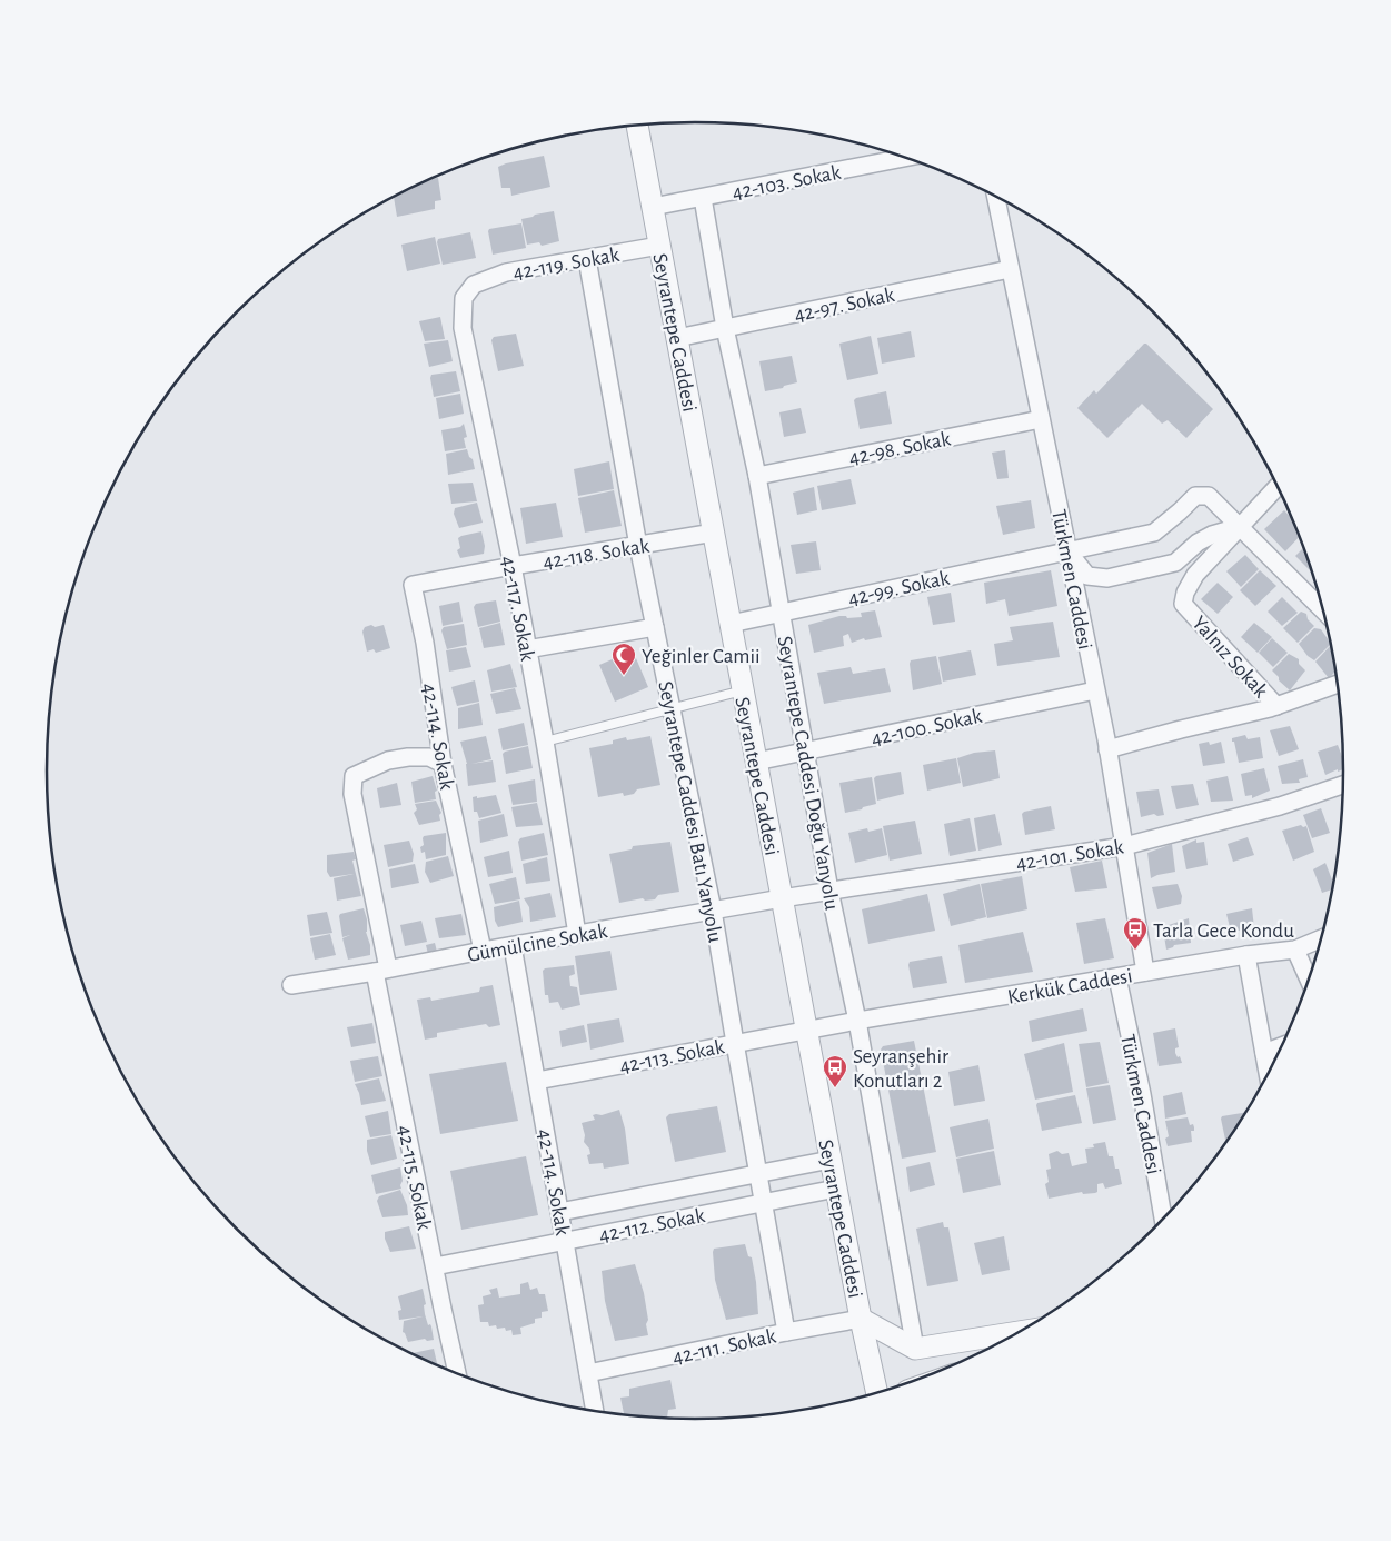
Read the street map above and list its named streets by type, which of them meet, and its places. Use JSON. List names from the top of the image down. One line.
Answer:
{"streets":{"street":["42-103. Sokak","42-119. Sokak","42-97. Sokak","Seyrantepe Caddesi","42-98. Sokak","42-118. Sokak","Türkmen Caddesi","42-99. Sokak","42-117. Sokak","Yalnız Sokak","42-100. Sokak","42-114. Sokak","Seyrantepe Caddesi Doğu Yanyolu","Seyrantepe Caddesi Batı Yanyolu","42-101. Sokak","Gümülcine Sokak","Kerkük Caddesi","42-113. Sokak","42-115. Sokak","42-112. Sokak","42-111. Sokak"]},"crossings":[["42-103. Sokak","Seyrantepe Caddesi"],["42-103. Sokak","Seyrantepe Caddesi Doğu Yanyolu"],["42-119. Sokak","Seyrantepe Caddesi"],["42-119. Sokak","42-117. Sokak"],["42-119. Sokak","Seyrantepe Caddesi Batı Yanyolu"],["42-97. Sokak","Seyrantepe Caddesi"],["42-97. Sokak","Türkmen Caddesi"],["42-97. Sokak","Seyrantepe Caddesi Doğu Yanyolu"],["Seyrantepe Caddesi","42-118. Sokak"],["Seyrantepe Caddesi","42-99. Sokak"],["Seyrantepe Caddesi","42-100. Sokak"],["Seyrantepe Caddesi","42-101. Sokak"],["Seyrantepe Caddesi","Gümülcine Sokak"],["Seyrantepe Caddesi","Kerkük Caddesi"],["Seyrantepe Caddesi","42-113. Sokak"],["Seyrantepe Caddesi","42-112. Sokak"],["Seyrantepe Caddesi","42-111. Sokak"],["42-98. Sokak","Türkmen Caddesi"],["42-98. Sokak","Seyrantepe Caddesi Doğu Yanyolu"],["42-118. Sokak","42-117. Sokak"],["42-118. Sokak","42-114. Sokak"],["42-118. Sokak","Seyrantepe Caddesi Batı Yanyolu"],["Türkmen Caddesi","42-99. Sokak"],["Türkmen Caddesi","42-100. Sokak"],["Türkmen Caddesi","42-101. Sokak"],["Türkmen Caddesi","Kerkük Caddesi"],["42-99. Sokak","Yalnız Sokak"],["42-99. Sokak","Seyrantepe Caddesi Doğu Yanyolu"],["42-117. Sokak","Gümülcine Sokak"],["42-100. Sokak","Seyrantepe Caddesi Doğu Yanyolu"],["42-114. Sokak","Gümülcine Sokak"],["42-114. Sokak","42-113. Sokak"],["42-114. Sokak","42-115. Sokak"],["42-114. Sokak","42-112. Sokak"],["42-114. Sokak","42-111. Sokak"],["Seyrantepe Caddesi Doğu Yanyolu","42-101. Sokak"],["Seyrantepe Caddesi Doğu Yanyolu","Kerkük Caddesi"],["Seyrantepe Caddesi Batı Yanyolu","Gümülcine Sokak"],["Seyrantepe Caddesi Batı Yanyolu","42-113. Sokak"],["Seyrantepe Caddesi Batı Yanyolu","42-112. Sokak"],["Seyrantepe Caddesi Batı Yanyolu","42-111. Sokak"],["42-101. Sokak","Gümülcine Sokak"],["Gümülcine Sokak","42-115. Sokak"],["Kerkük Caddesi","42-113. Sokak"],["42-115. Sokak","42-112. Sokak"]],"places":{"mosque":["Yeğinler Camii"],"bus stop":["Tarla Gece Kondu","Seyranşehir Konutları 2"]}}
